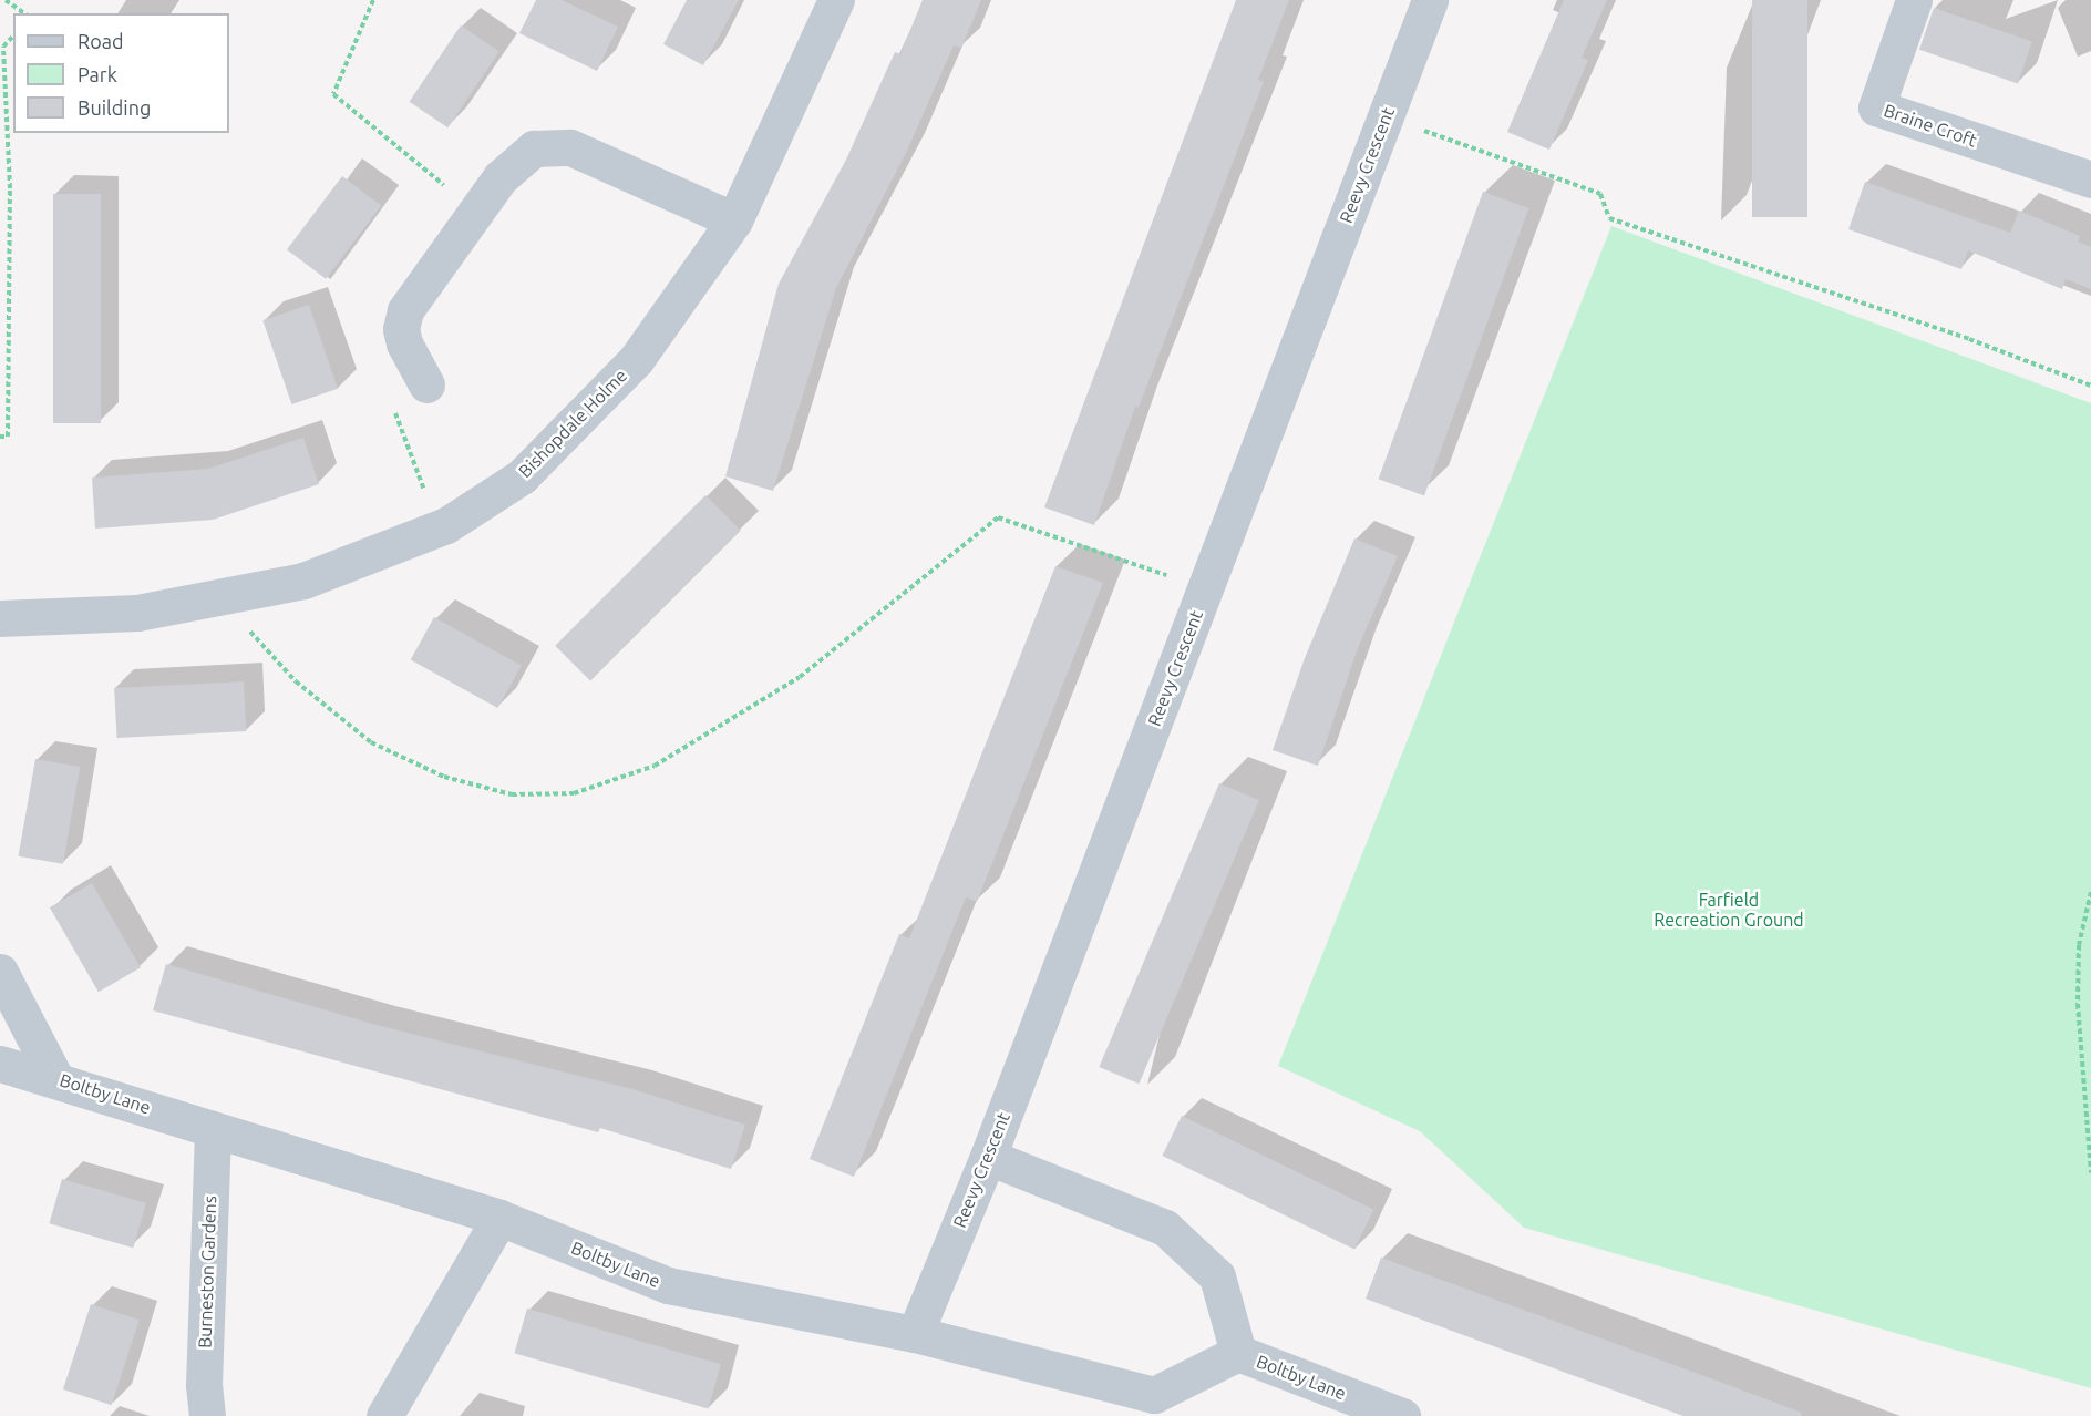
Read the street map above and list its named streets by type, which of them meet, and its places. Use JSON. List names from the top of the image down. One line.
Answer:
{"streets":{"street":["Braine Croft","Reevy Crescent","Bishopdale Holme","Boltby Lane","Burneston Gardens"]},"crossings":[["Reevy Crescent","Boltby Lane"],["Boltby Lane","Burneston Gardens"]],"parks":["Farfield Recreation Ground"],"legend":["Road","Park","Building"]}
